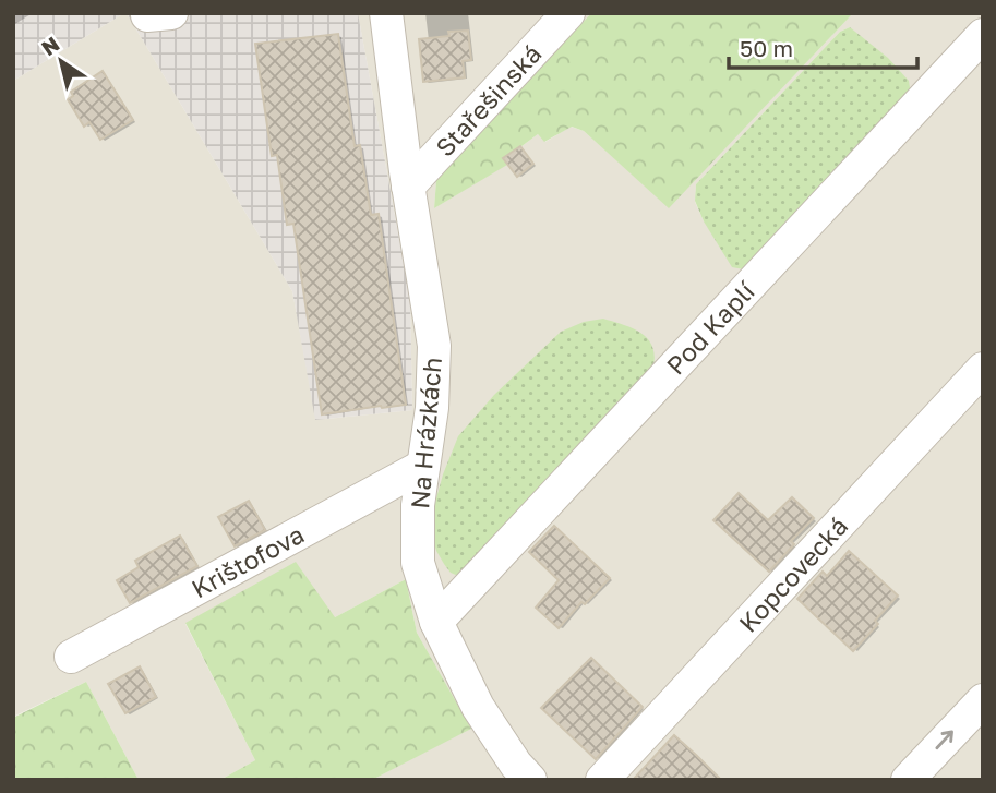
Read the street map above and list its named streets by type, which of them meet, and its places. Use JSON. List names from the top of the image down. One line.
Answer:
{"streets":{"street":["Stařešinská","Pod Kaplí","Na Hrázkách","Krištofova","Kopcovecká"]},"crossings":[["Stařešinská","Na Hrázkách"],["Pod Kaplí","Na Hrázkách"],["Na Hrázkách","Krištofova"]],"scale_bar":"50 m","north":"top left"}
